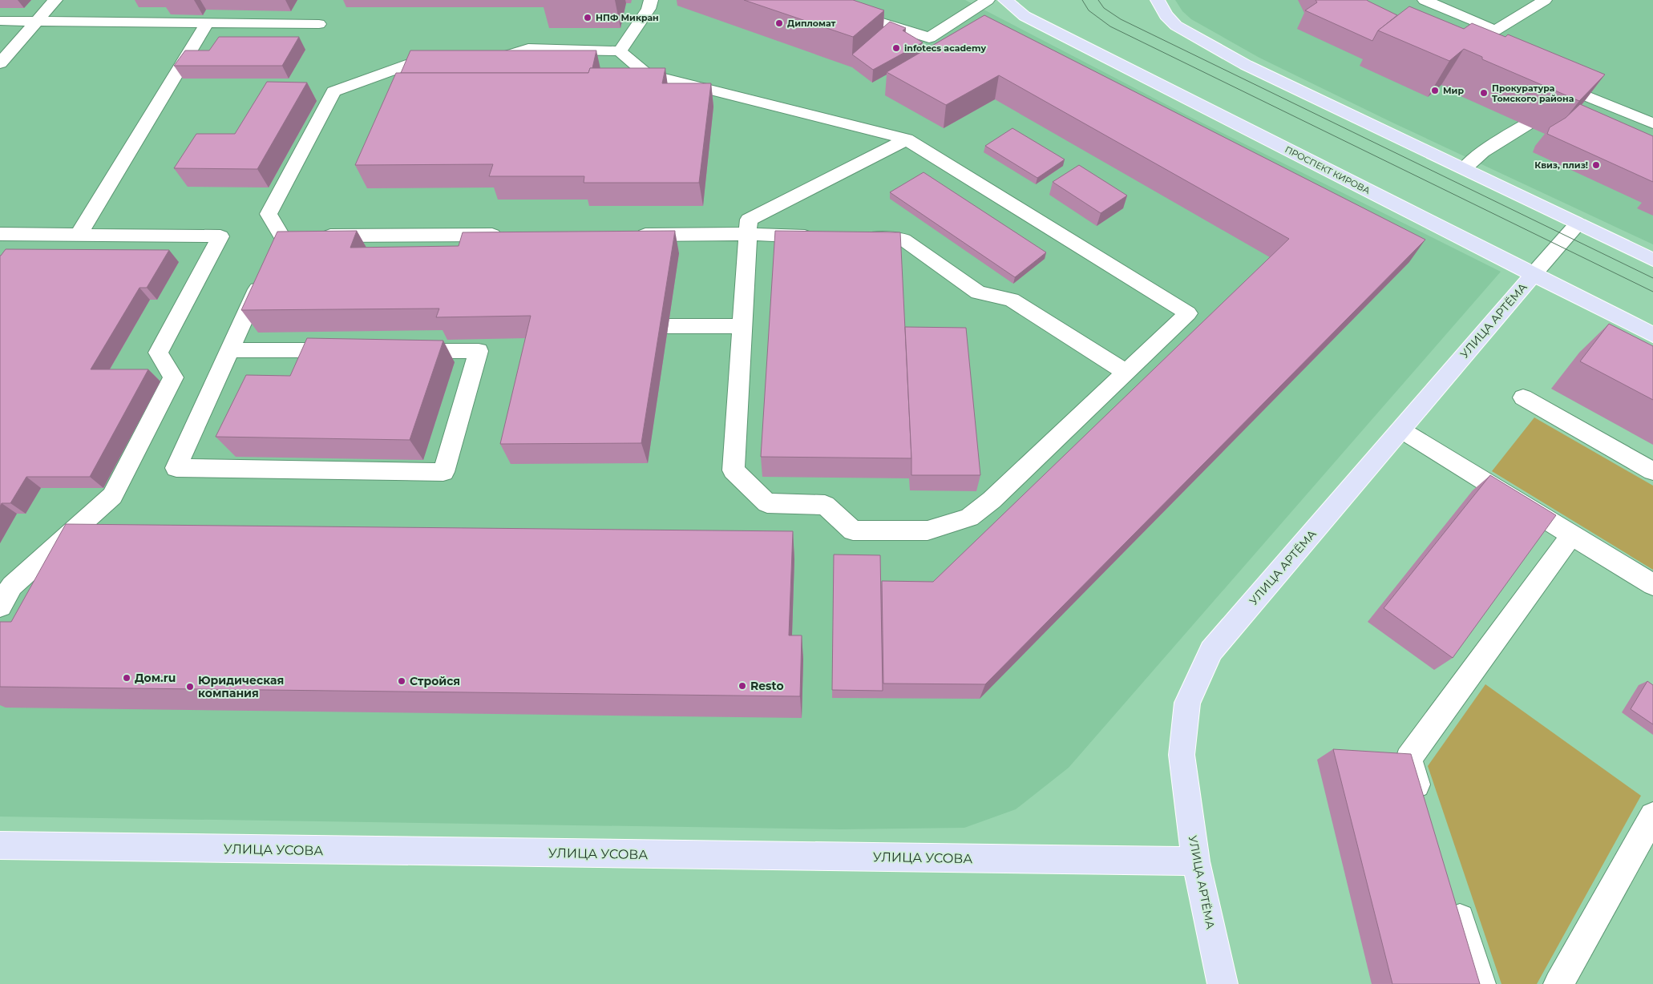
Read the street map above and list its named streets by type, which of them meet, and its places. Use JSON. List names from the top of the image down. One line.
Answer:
{"streets":{"main road":["ПРОСПЕКТ КИРОВА","УЛИЦА АРТЁМА","УЛИЦА УСОВА"]},"crossings":[["ПРОСПЕКТ КИРОВА","УЛИЦА АРТЁМА"],["УЛИЦА АРТЁМА","УЛИЦА УСОВА"]],"places":["НПФ Микран","Дипломат","infotecs academy","Мир","Прокуратура Томского района","Квиз, плиз!","Дом.ru","Стройся","Resto","Юридическая компания"]}
